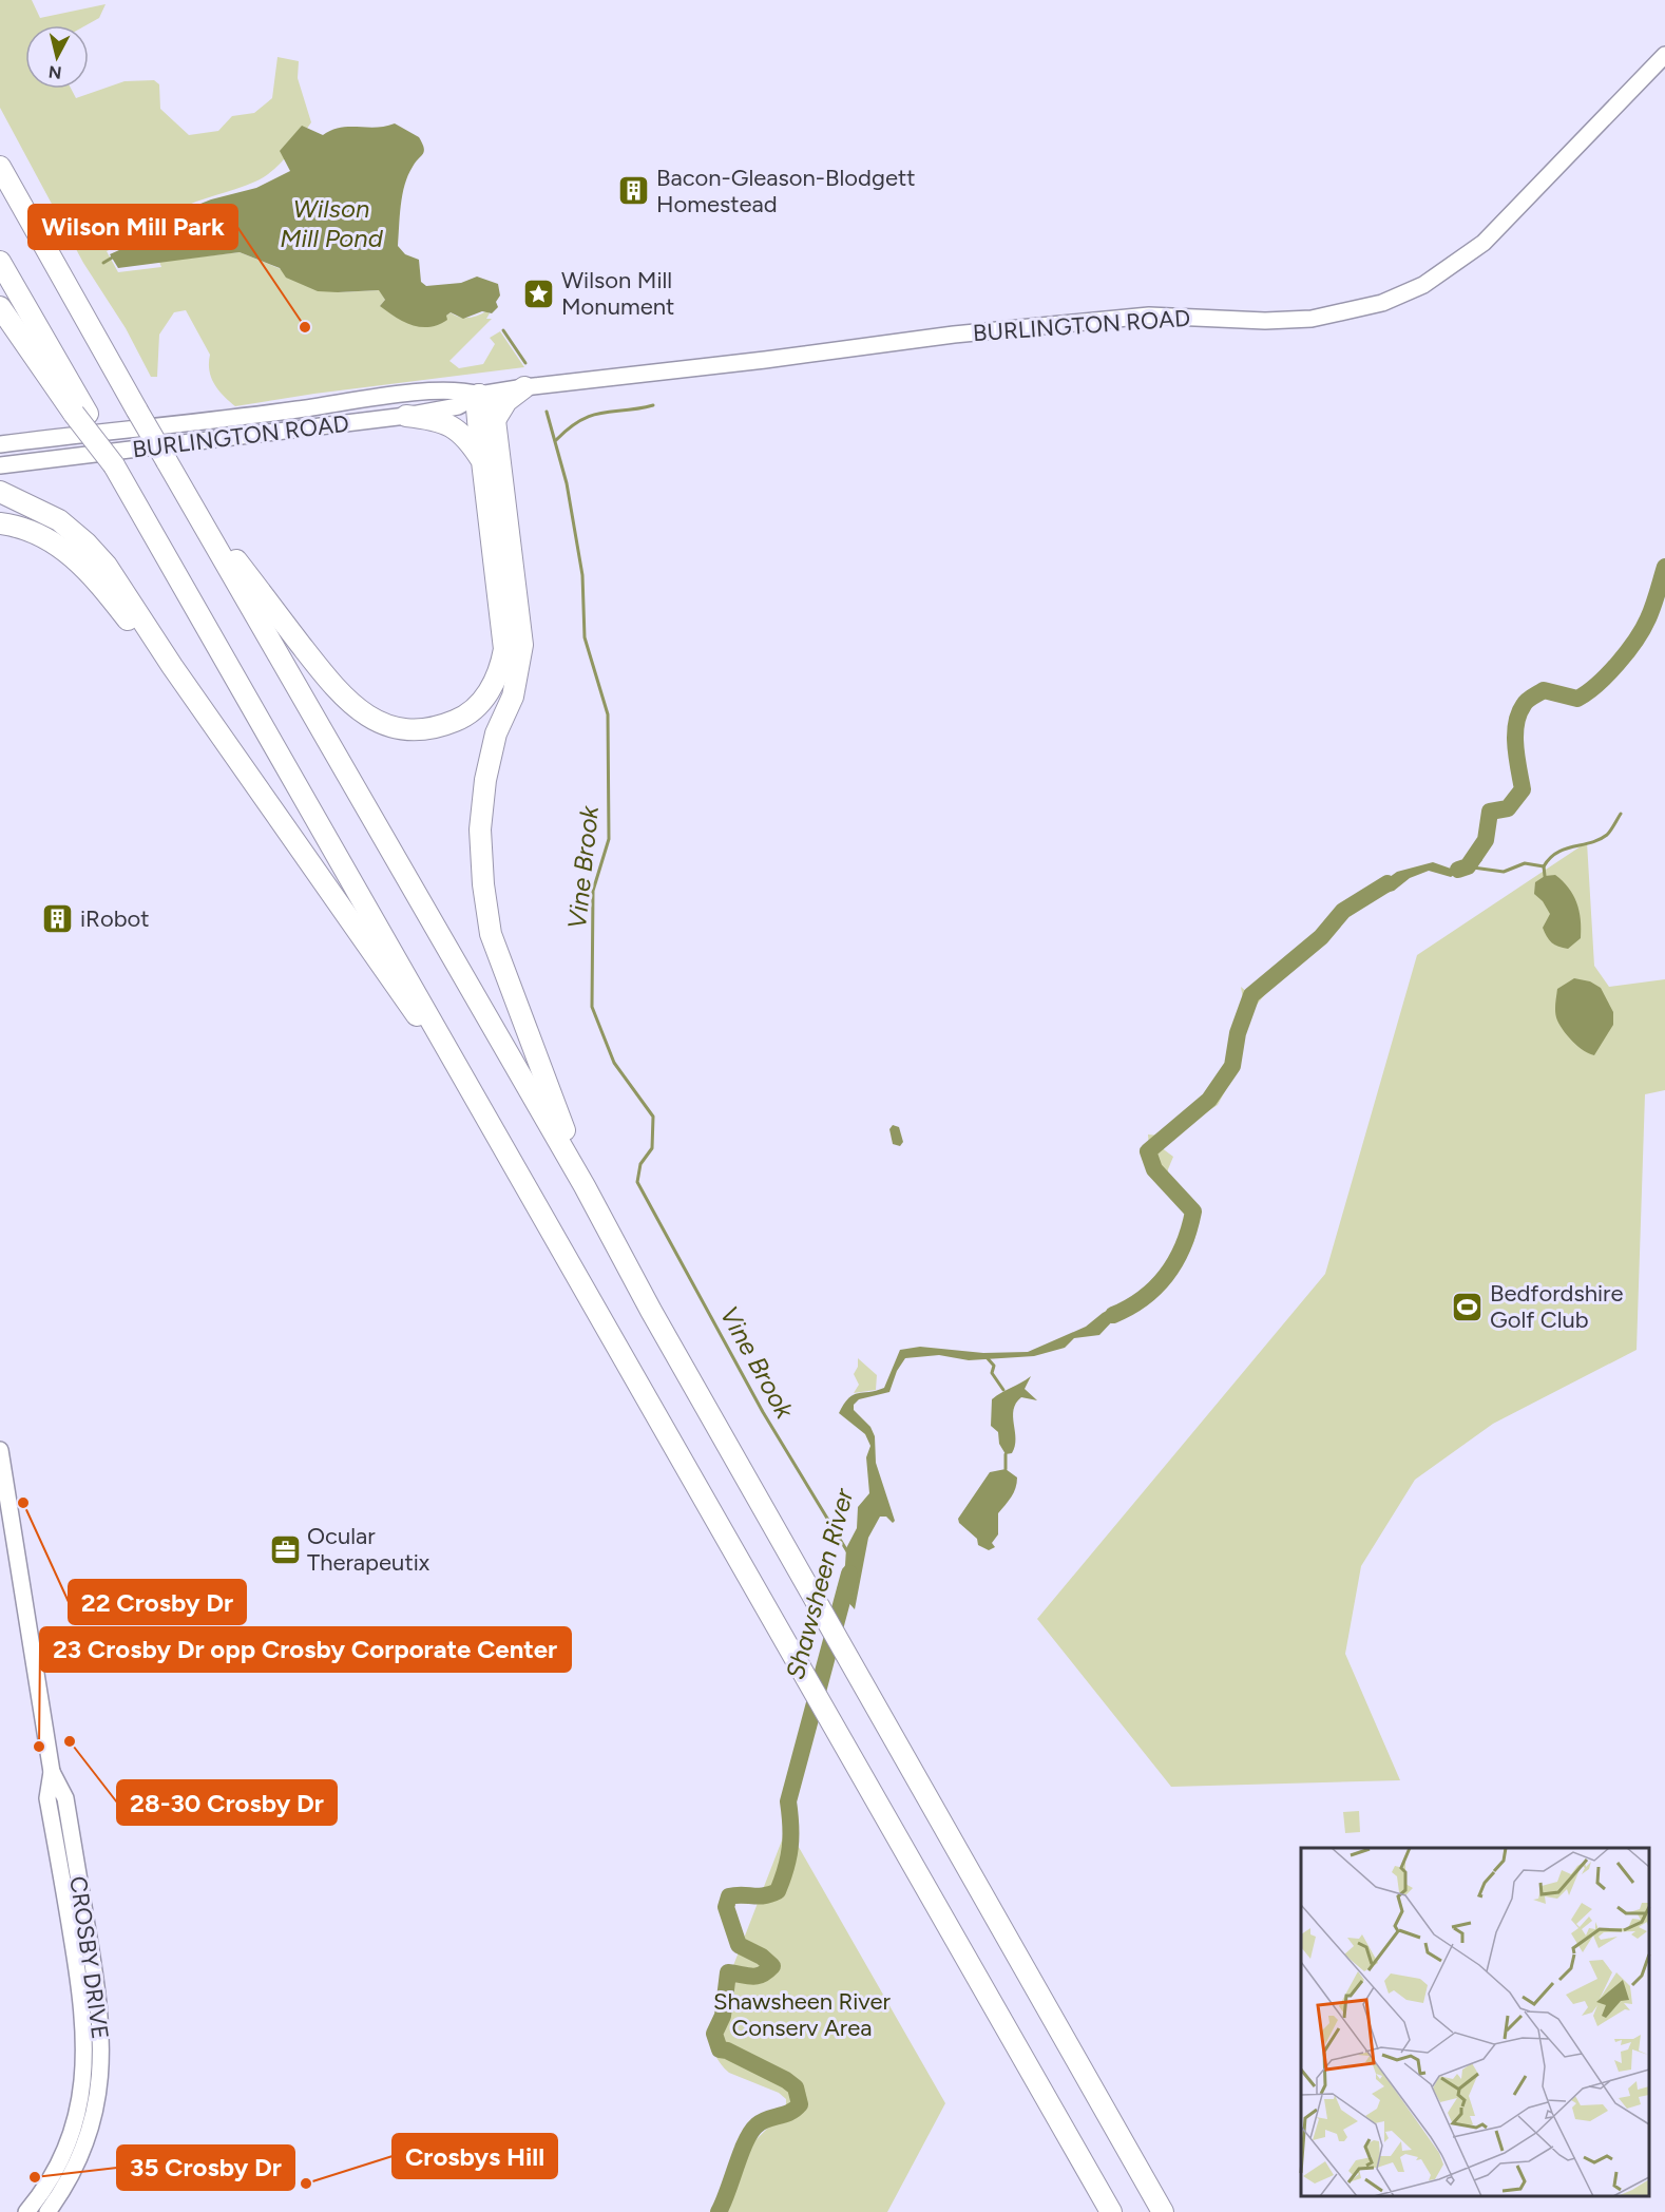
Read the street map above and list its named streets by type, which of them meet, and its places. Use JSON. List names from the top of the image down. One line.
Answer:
{"streets":{"main road":["BURLINGTON ROAD","CROSBY DRIVE"]},"water":["Wilson Mill Pond","Vine Brook","Shawsheen River"],"parks":["Shawsheen River Conserv Area"],"places":{"building":["Bacon-Gleason-Blodgett Homestead","iRobot"],"place":["Wilson Mill Monument"],"other":["Wilson Mill Park","22 Crosby Dr","28-30 Crosby Dr","23 Crosby Dr opp Crosby Corporate Center","35 Crosby Dr","Crosbys Hill"],"sports":["Bedfordshire Golf Club"],"office":["Ocular Therapeutix"]},"north":"bottom"}
